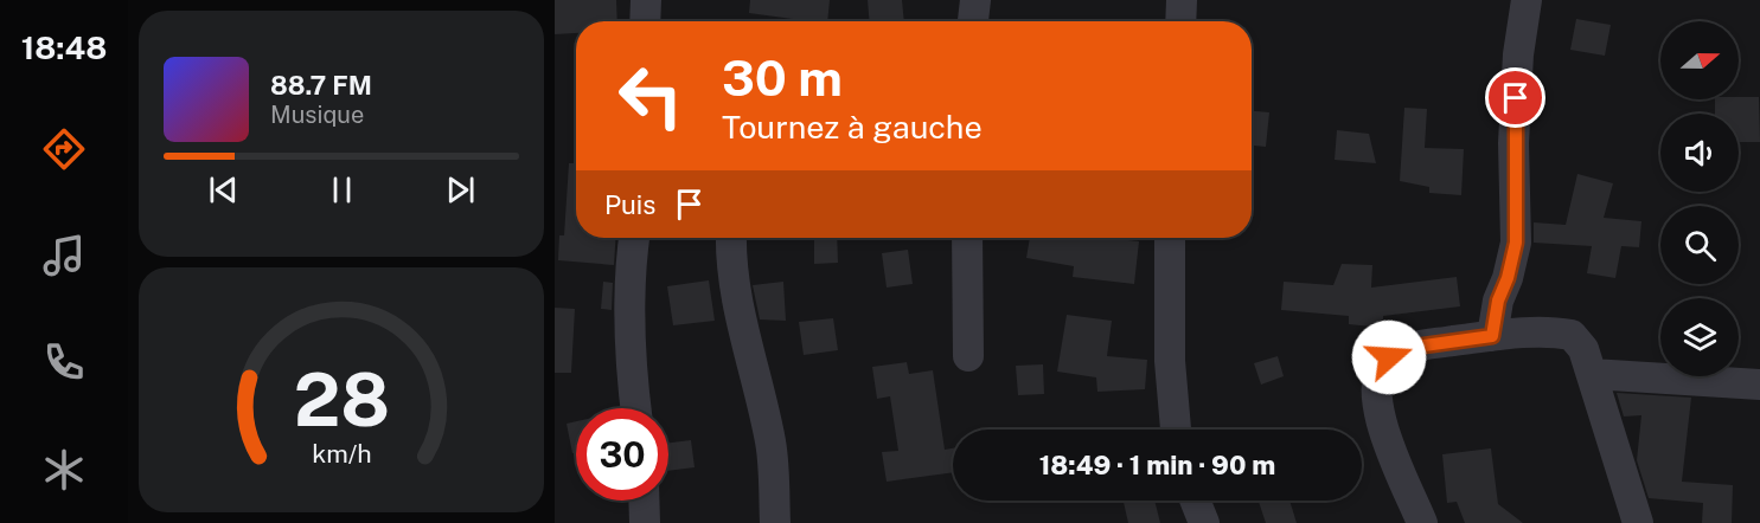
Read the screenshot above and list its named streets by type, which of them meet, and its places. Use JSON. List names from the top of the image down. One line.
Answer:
{"north":"right","page":{"tabs":"18:48","turn":["30 m","Tournez à gauche"],"song":["88.7 FM","Musique"],"then":"Puis","limit":"30","trip":"18:49 · 1 min · 90 m","gauge":["28","km/h"]}}
